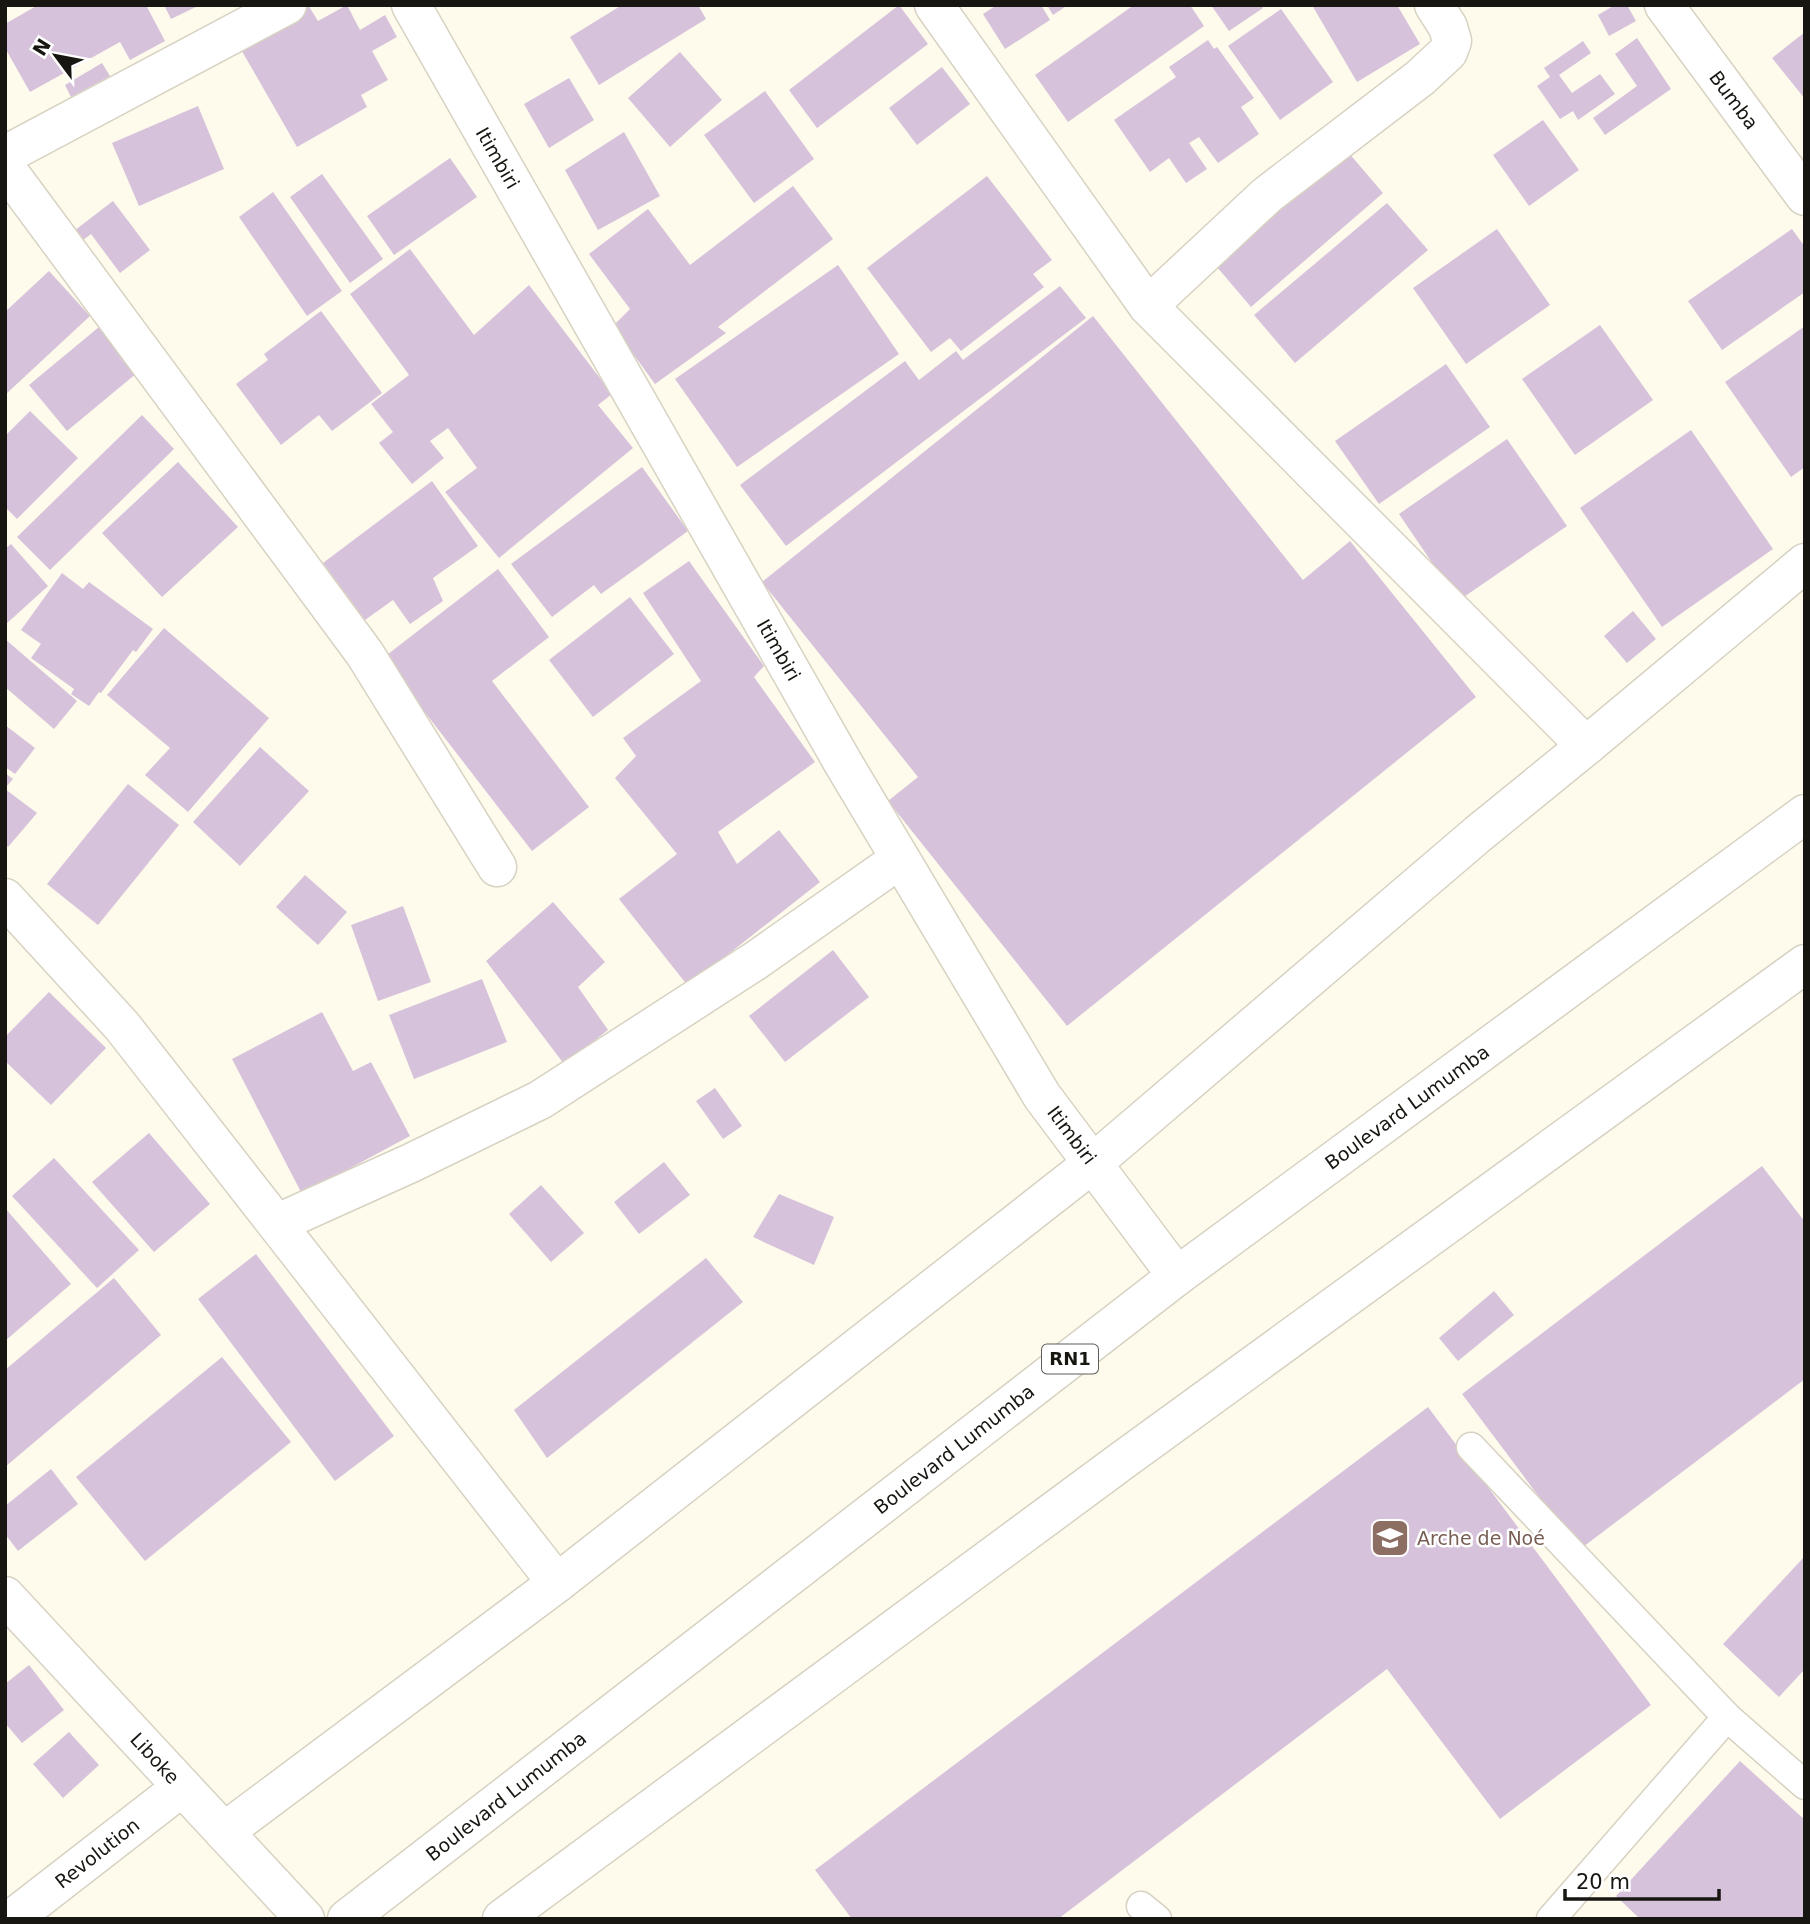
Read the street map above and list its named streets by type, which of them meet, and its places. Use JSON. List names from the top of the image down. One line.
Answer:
{"streets":{"main road":["Bumba","Itimbiri","Boulevard Lumumba","RN1","Liboke","Revolution"]},"crossings":[["Itimbiri","Boulevard Lumumba"],["Liboke","Revolution"]],"places":{"school or university":["Arche de Noé"]},"scale_bar":"20 m","north":"top left"}
